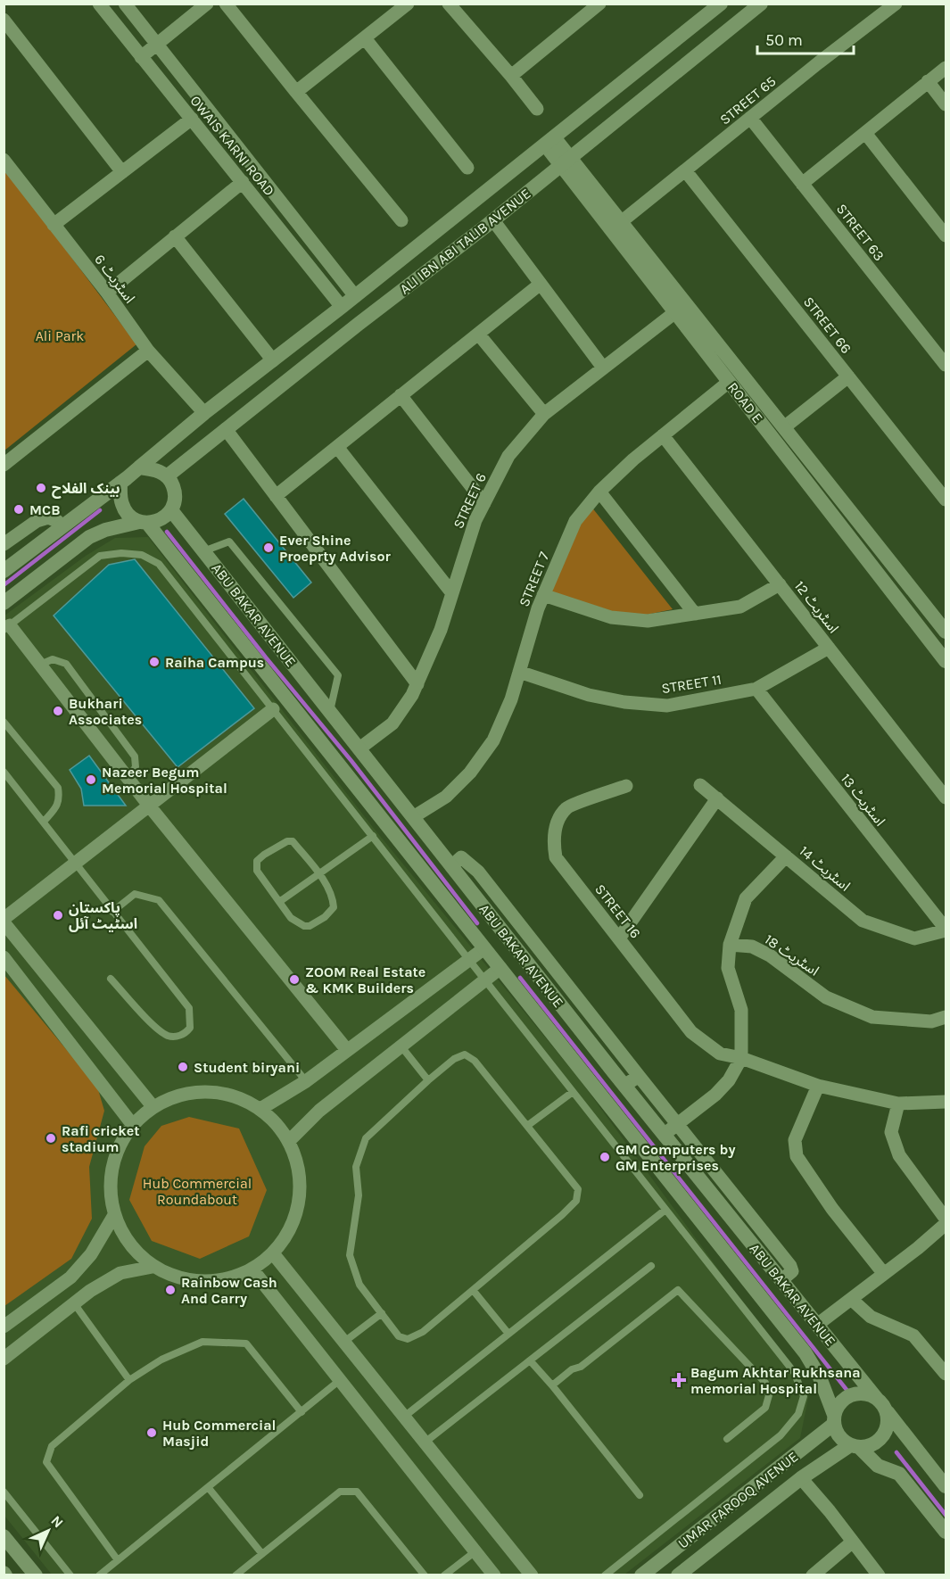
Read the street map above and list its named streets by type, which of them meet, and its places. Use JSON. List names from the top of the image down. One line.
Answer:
{"streets":{"main road":["ALI IBN ABI TALIB AVENUE","ROAD E","ABU BAKAR AVENUE","UMAR FAROOQ AVENUE"],"street":["STREET 65","OWAIS KARNI ROAD","STREET 63","اسٹریٹ 6","STREET 66","STREET 6","STREET 7","اسٹریٹ 12","STREET 11","اسٹریٹ 13","اسٹریٹ 14","STREET 16","اسٹریٹ 18"]},"crossings":[["STREET 65","STREET 63"],["STREET 65","STREET 66"],["STREET 65","ROAD E"],["OWAIS KARNI ROAD","ALI IBN ABI TALIB AVENUE"],["ALI IBN ABI TALIB AVENUE","اسٹریٹ 6"],["ALI IBN ABI TALIB AVENUE","ROAD E"],["ALI IBN ABI TALIB AVENUE","ABU BAKAR AVENUE"],["ROAD E","STREET 6"],["ROAD E","STREET 7"],["STREET 6","ABU BAKAR AVENUE"],["STREET 7","اسٹریٹ 12"],["STREET 7","ABU BAKAR AVENUE"],["STREET 7","STREET 11"],["اسٹریٹ 12","STREET 11"],["ABU BAKAR AVENUE","UMAR FAROOQ AVENUE"],["STREET 11","اسٹریٹ 13"],["اسٹریٹ 13","اسٹریٹ 14"]],"parks":["Ali Park","Hub Commercial Roundabout"],"places":{"other":["بینک الفلاح","MCB","Ever Shine Proeprty Advisor","Raiha Campus","Bukhari Associates","Nazeer Begum Memorial Hospital","پاکستان اسٹیٹ آئل","ZOOM Real Estate & KMK Builders","Student biryani","Rafi cricket stadium","GM Computers by GM Enterprises","Rainbow Cash And Carry","Hub Commercial Masjid"],"health":["Bagum Akhtar Rukhsana memorial Hospital"]},"scale_bar":"50 m","north":"top right"}
